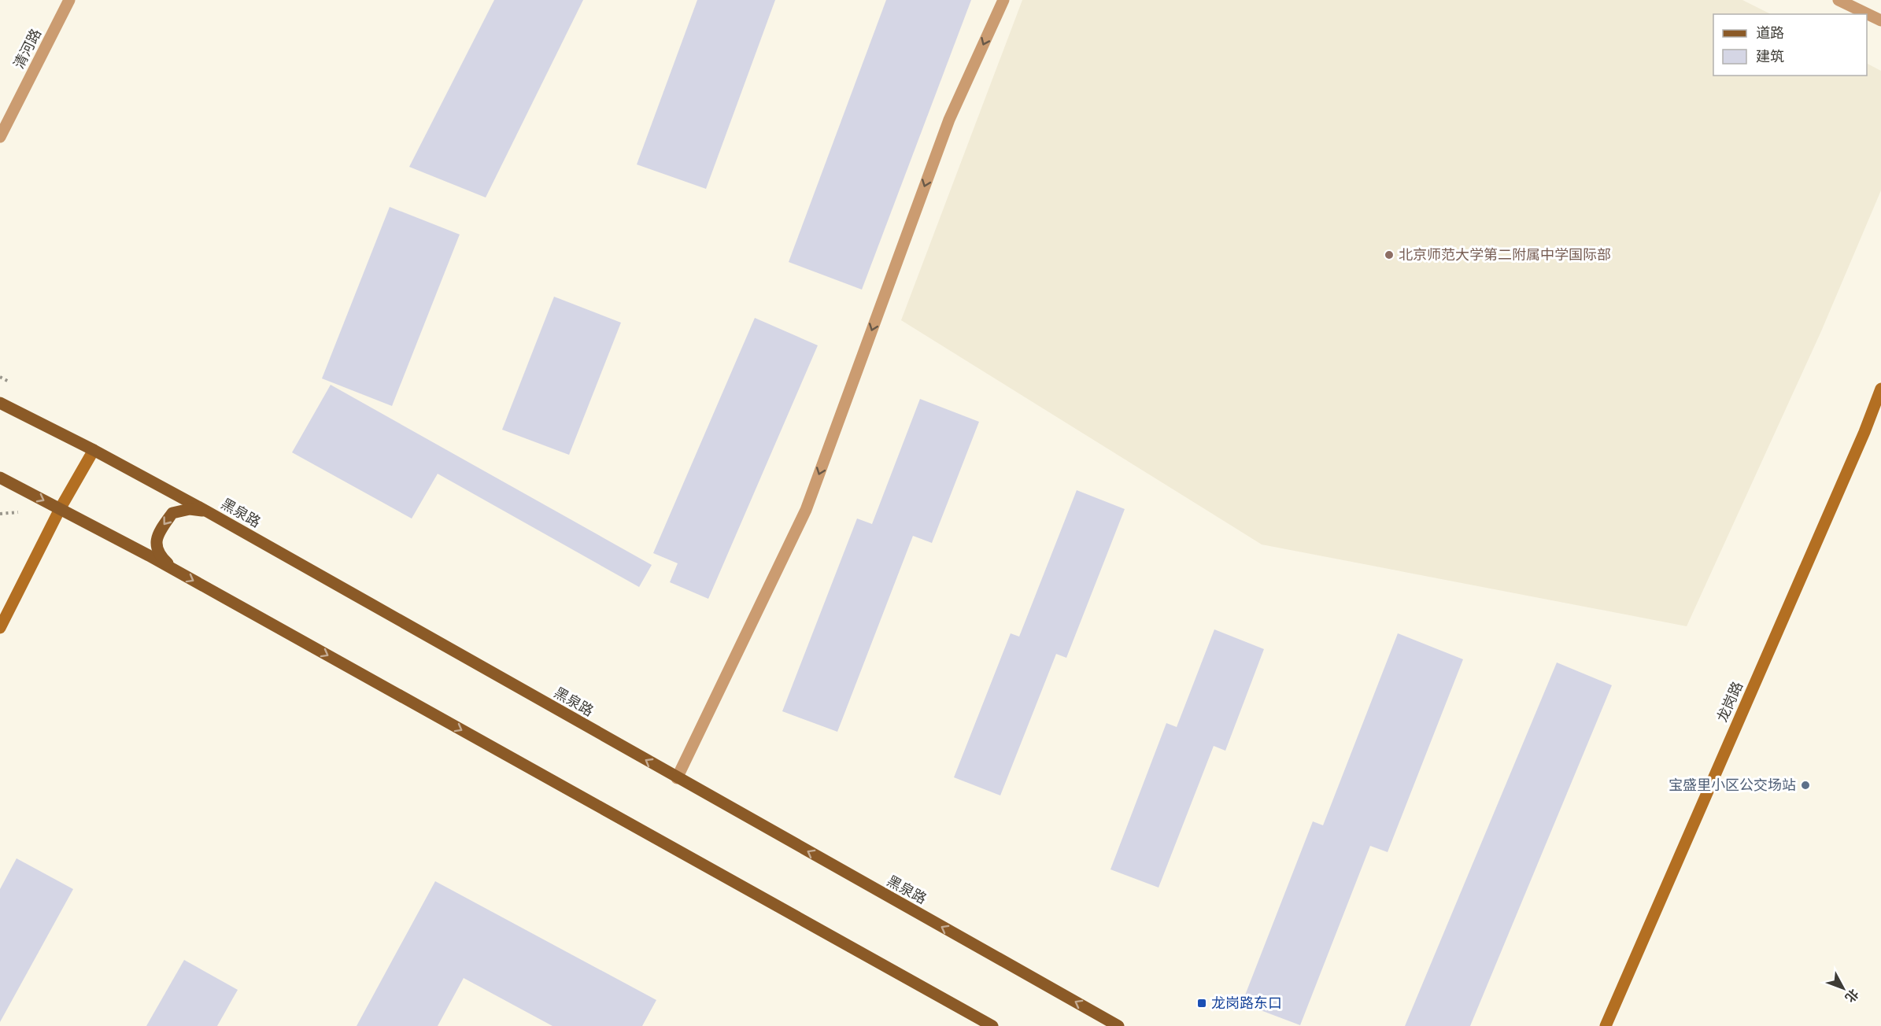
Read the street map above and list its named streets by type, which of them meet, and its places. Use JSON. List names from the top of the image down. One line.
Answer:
{"streets":{"main road":["黑泉路","龙岗路"],"street":["清河路"]},"places":{"other":["北京师范大学第二附属中学国际部","宝盛里小区公交场站"],"transit":["龙岗路东口"]},"legend":["道路","建筑"],"north":"bottom right"}
